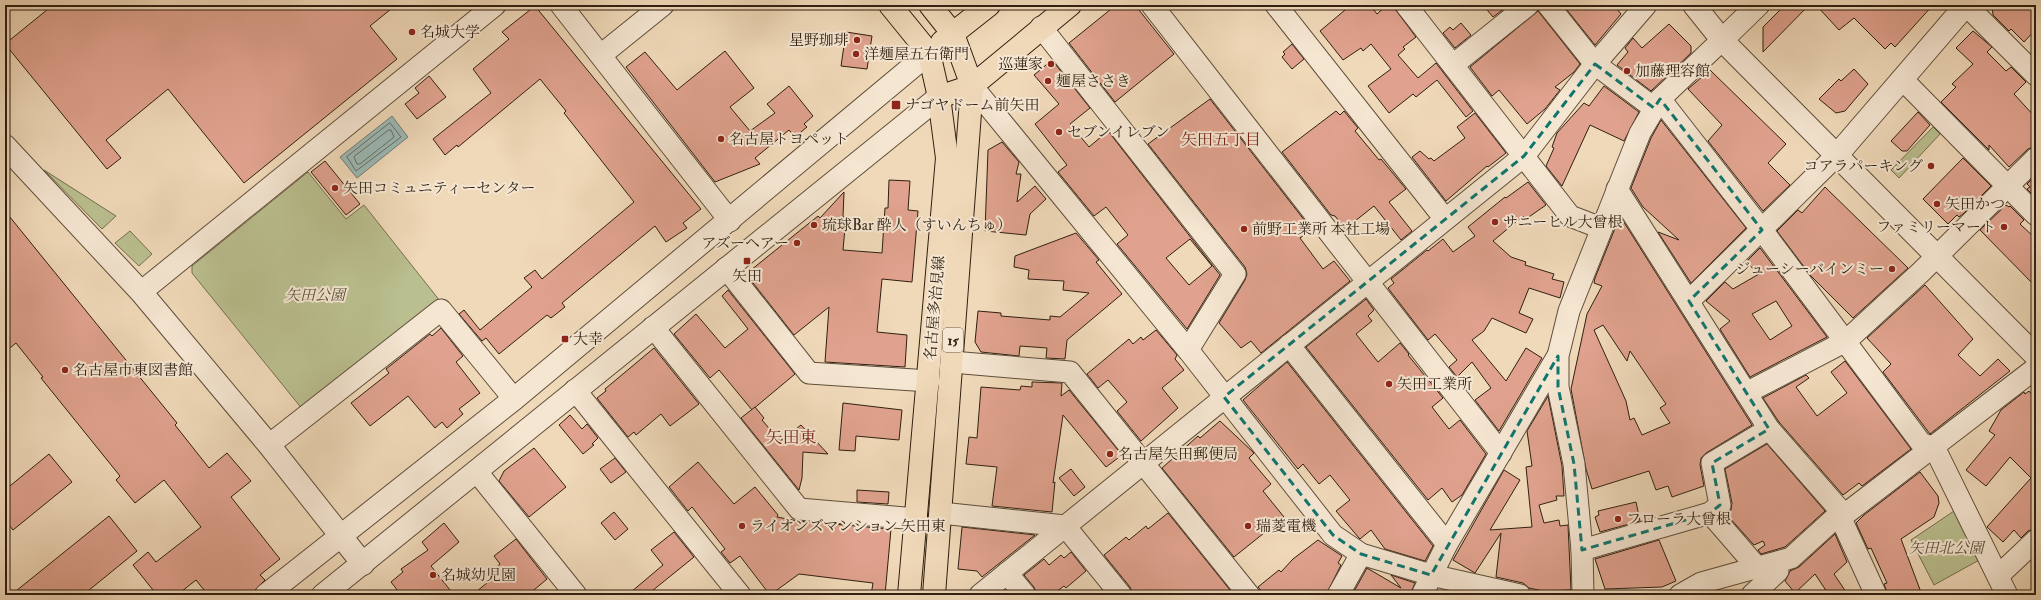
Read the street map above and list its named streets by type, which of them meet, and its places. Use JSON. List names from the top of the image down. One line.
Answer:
{"streets":{"main road":["名古屋多治見線","15"]},"districts":["矢田五丁目","矢田東"],"parks":["矢田公園","矢田北公園"],"places":{"other":["名城大学","星野珈琲","洋麺屋五右衛門","巡蓮家","加藤理容館","麺屋ささき","セブンイレブン","名古屋トヨペット","コアラパーキング","矢田コミュニティーセンター","矢田かつ","サニーヒル大曾根","琉球Bar 酔人（すいんちゅ）","ファミリーマート","前野工業所 本社工場","アズーヘアー","ジューシーバインミー","名古屋市東図書館","矢田工業所","名古屋矢田郵便局","フローラ大曾根","ライオンズマンション 矢田東","瑞菱電機","名城幼児園"],"transit":["ナゴヤドーム前矢田","矢田","大幸"]}}
